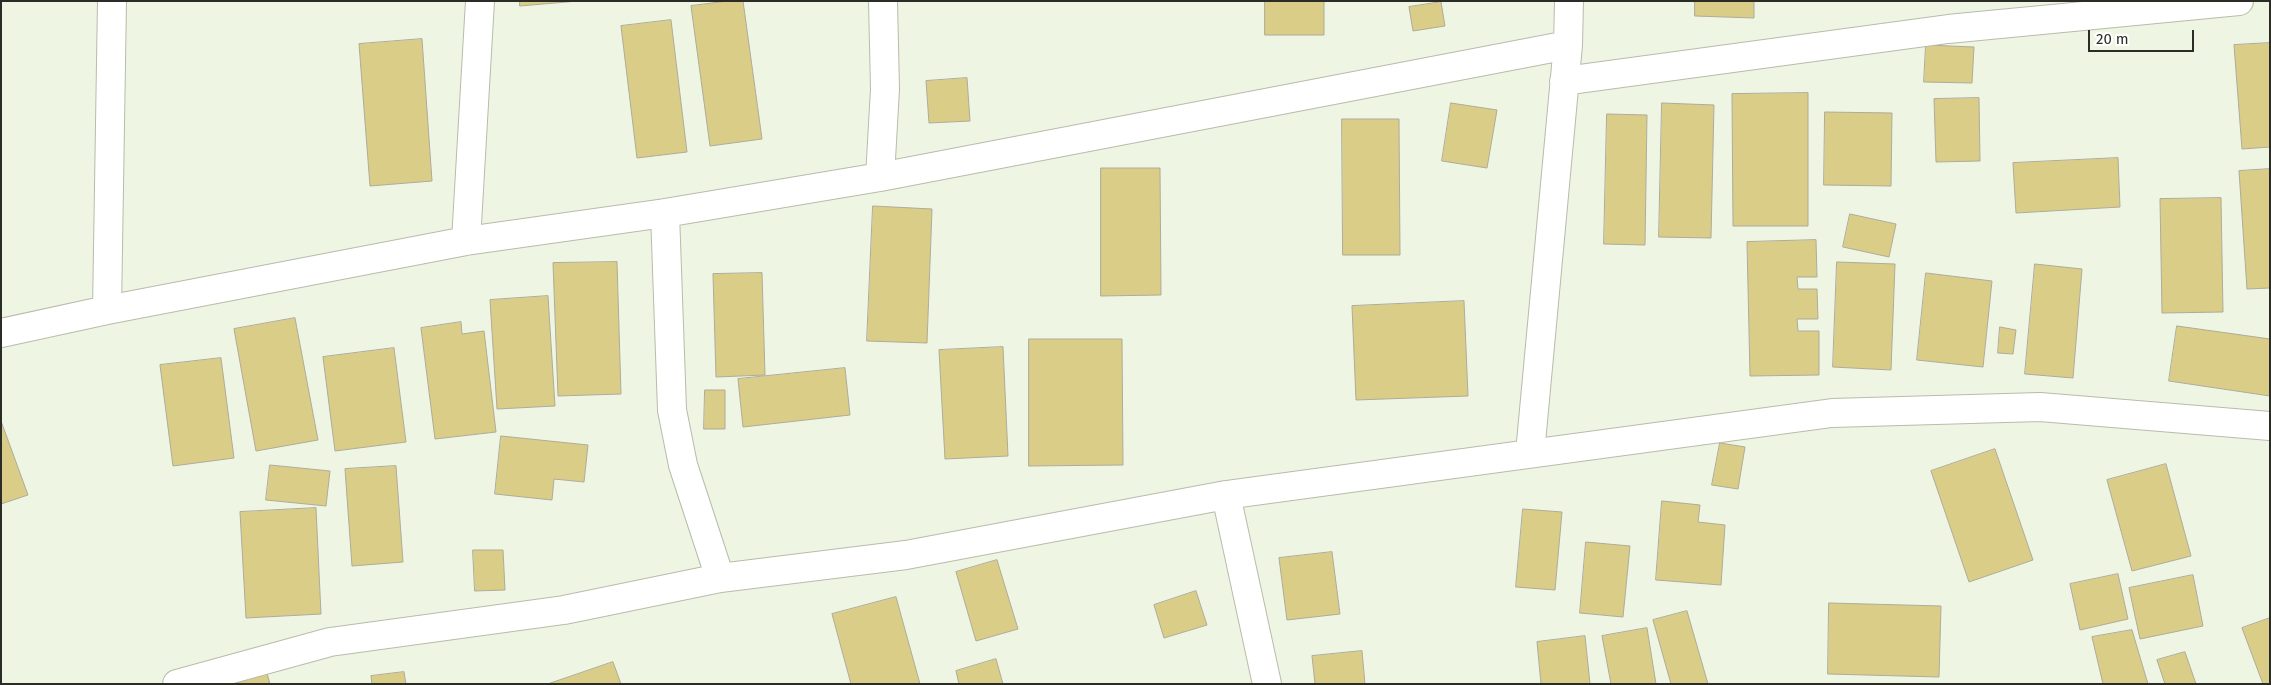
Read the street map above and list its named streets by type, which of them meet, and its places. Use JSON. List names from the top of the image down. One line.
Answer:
{"scale_bar":"20 m"}
